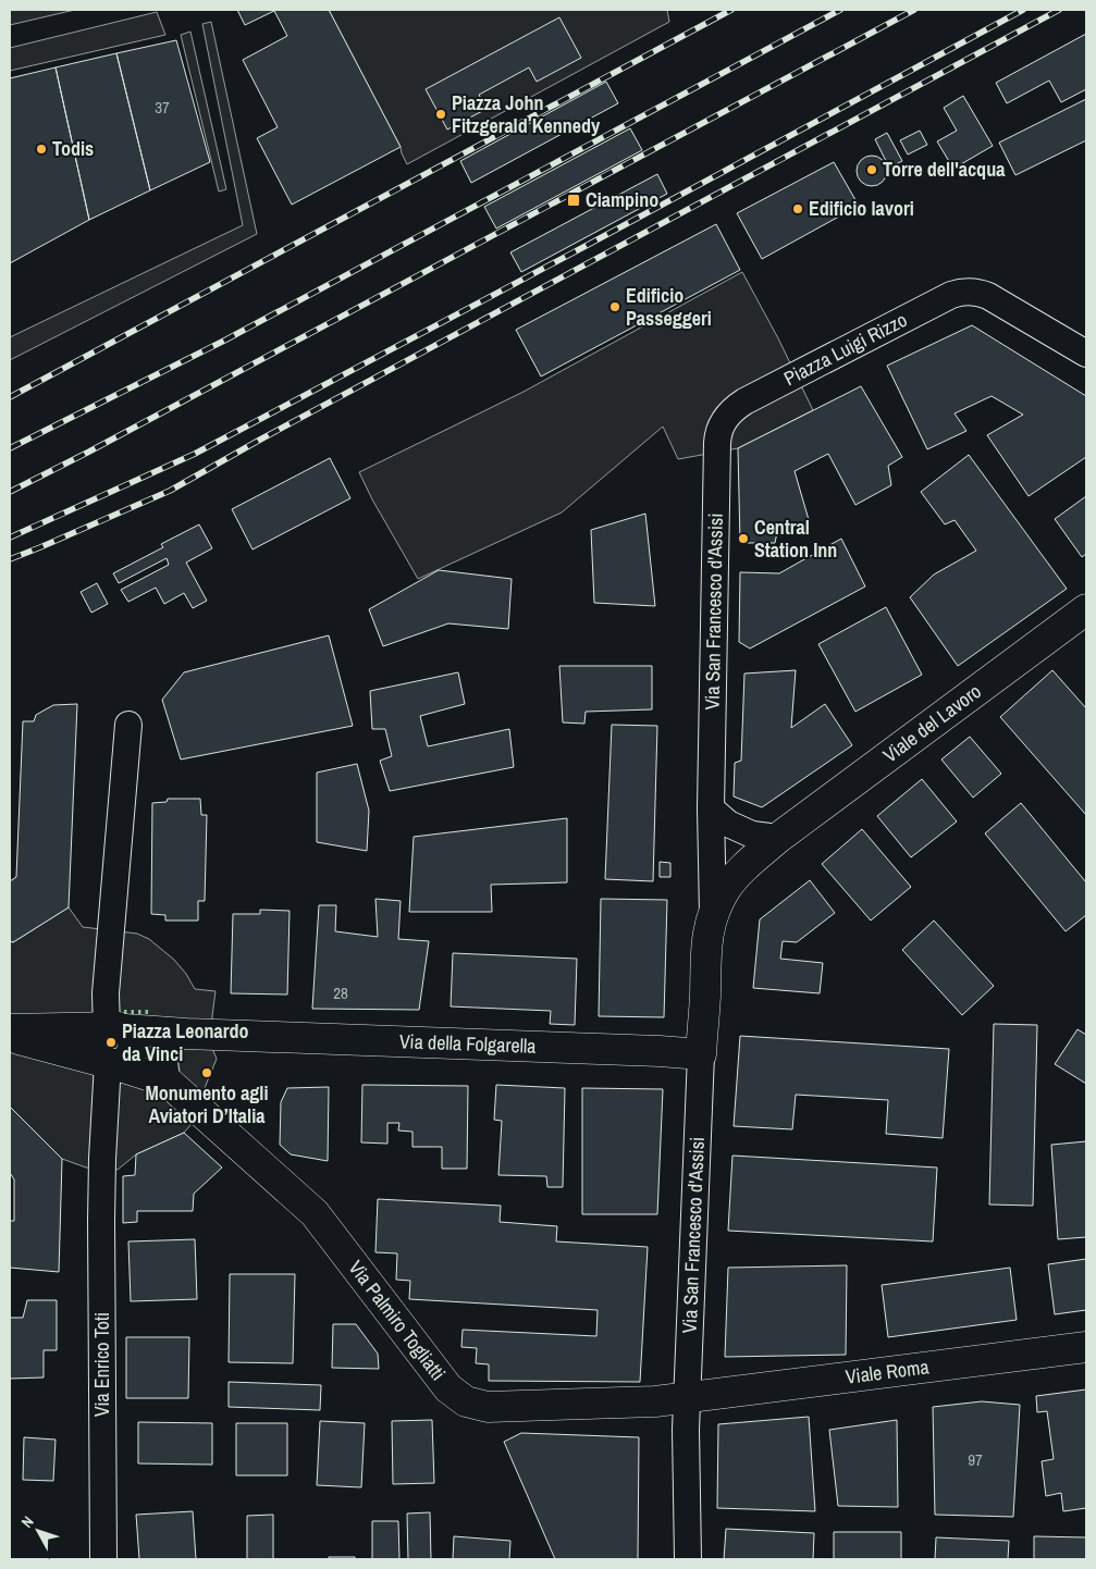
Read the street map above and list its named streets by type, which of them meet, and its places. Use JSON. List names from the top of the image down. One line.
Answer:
{"streets":{"street":["Piazza Luigi Rizzo","Via San Francesco d'Assisi","Viale del Lavoro","Via della Folgarella","Via Palmiro Togliatti","Via Enrico Toti","Viale Roma"]},"crossings":[["Piazza Luigi Rizzo","Via San Francesco d'Assisi"],["Via San Francesco d'Assisi","Viale del Lavoro"],["Via San Francesco d'Assisi","Via della Folgarella"],["Via San Francesco d'Assisi","Via Palmiro Togliatti"],["Via San Francesco d'Assisi","Viale Roma"],["Via Palmiro Togliatti","Viale Roma"]],"places":{"other":["Piazza John Fitzgerald Kennedy","Todis","Torre dell'acqua","Edificio lavori","Edificio Passeggeri","Central Station Inn","Piazza Leonardo da Vinci","Monumento agli Aviatori D’Italia"],"transit":["Ciampino"]},"house_numbers":["37","28","97"],"north":"top left"}
